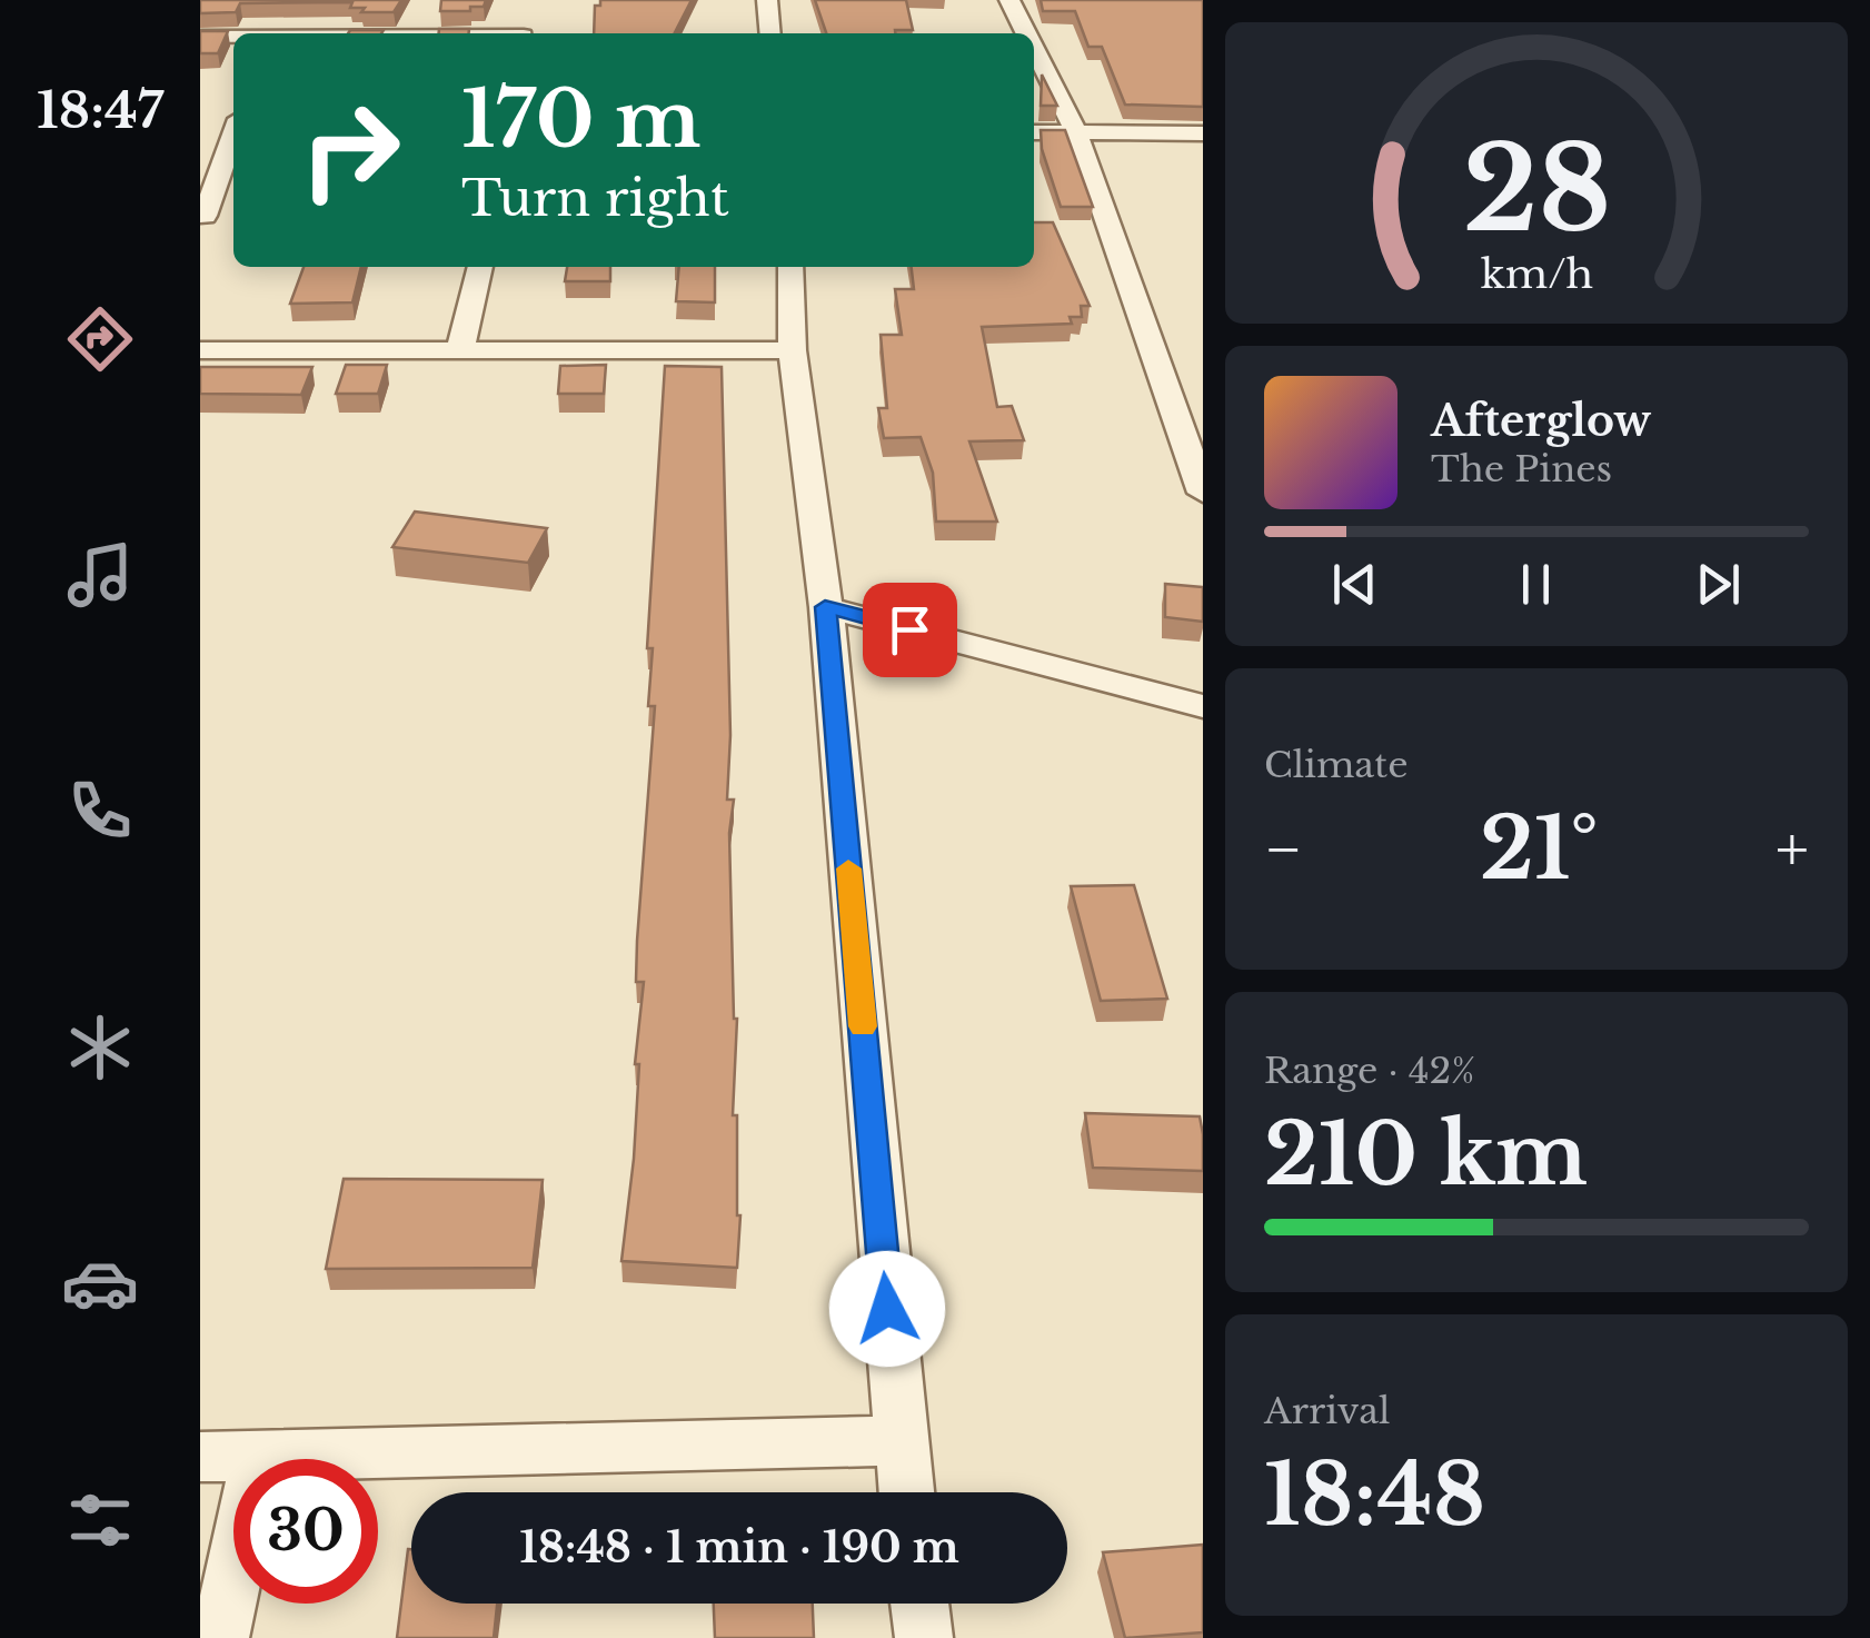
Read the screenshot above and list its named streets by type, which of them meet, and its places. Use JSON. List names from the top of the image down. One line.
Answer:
{"page":{"tabs":"18:47","turn":["170 m","Turn right"],"song":["Afterglow","The Pines"],"tile":["Climate",["Range · 42%","210 km"],["Arrival","18:48"]],"heat":["−","21°","+"],"limit":"30","trip":"18:48 · 1 min · 190 m","gauge":["28","km/h"]}}
